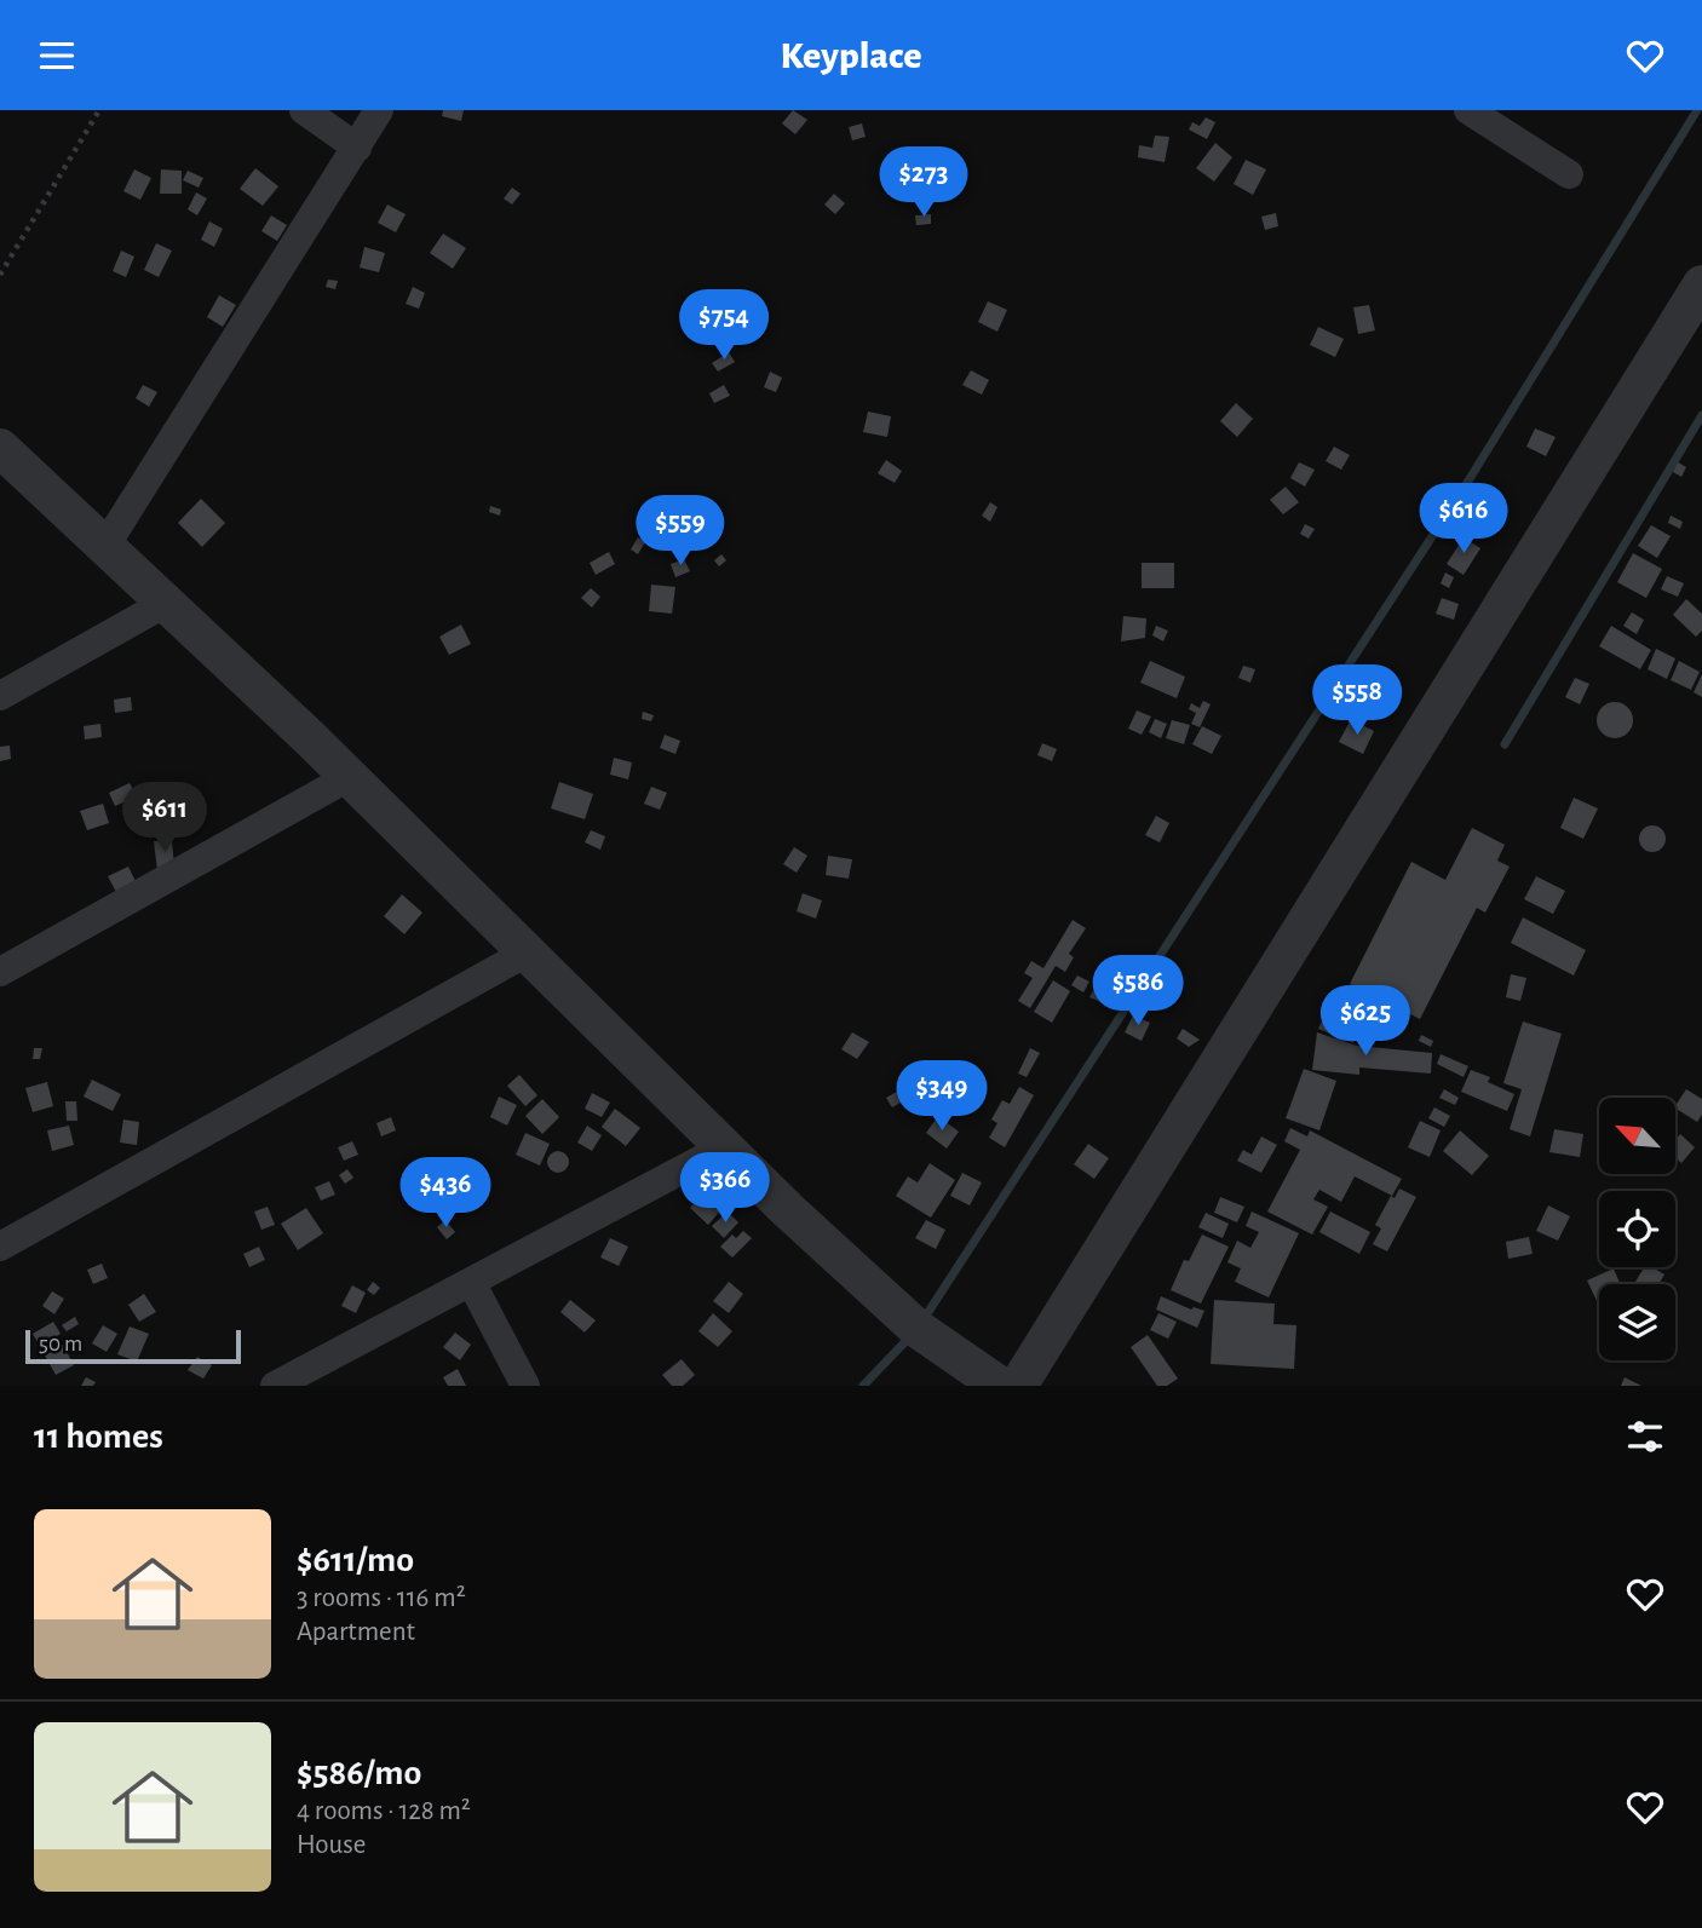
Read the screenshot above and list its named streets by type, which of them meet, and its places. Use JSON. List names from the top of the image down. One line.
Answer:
{"scale_bar":"50 m","north":"top left","page":{"header":"Keyplace","price":["$273","$754","$616","$559","$558","$611","$586","$625","$349","$366","$436"],"scale":"50 m","heading":"11 homes","list":[{"name":"$611/mo","note":"3 rooms · 116 m² · Apartment"},{"name":"$586/mo","note":"4 rooms · 128 m² · House"}]}}
